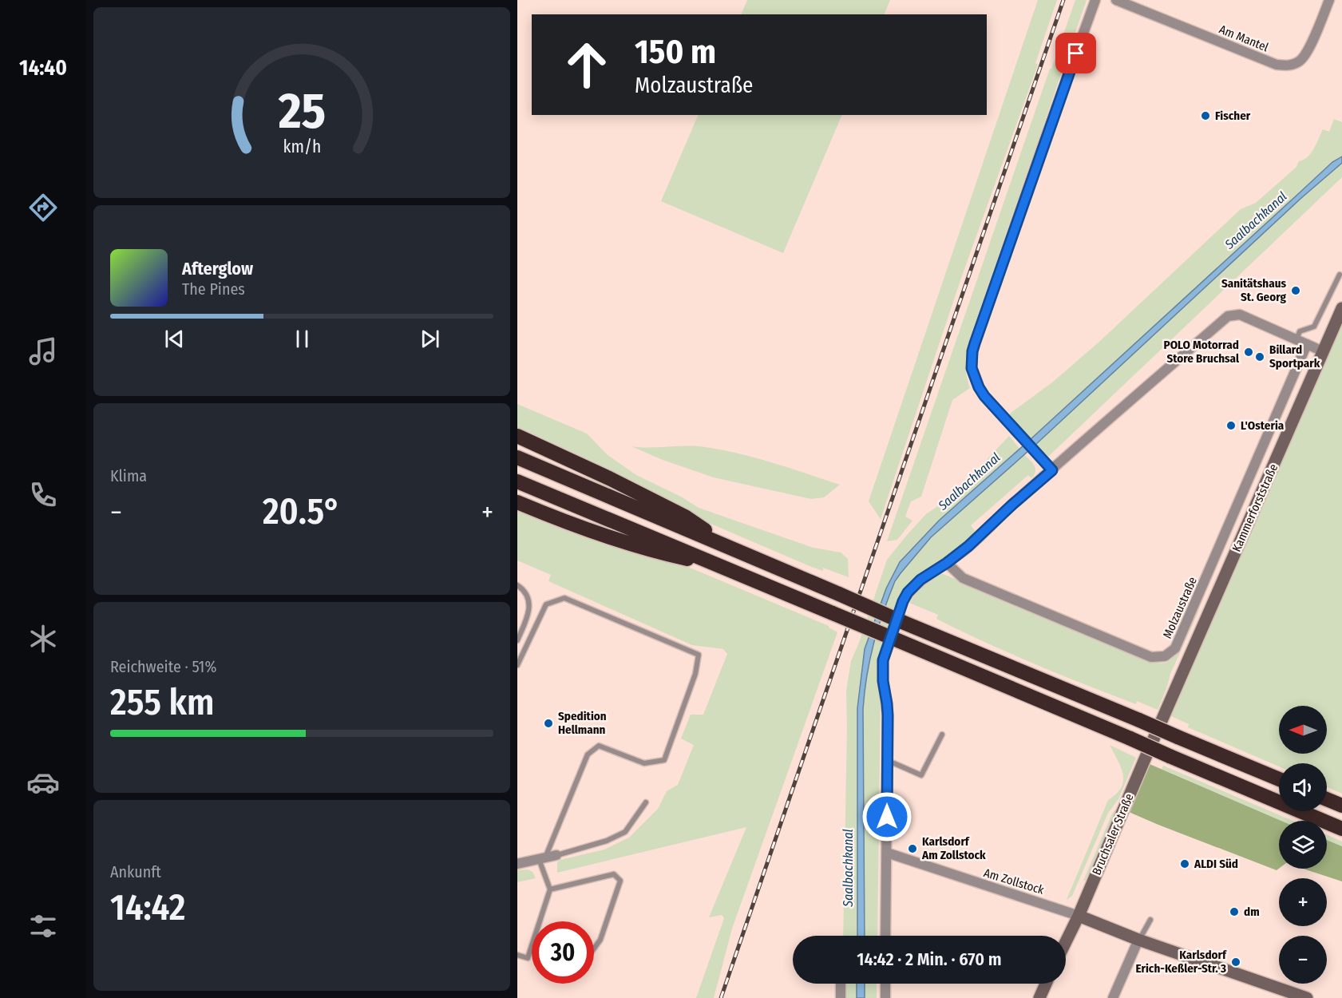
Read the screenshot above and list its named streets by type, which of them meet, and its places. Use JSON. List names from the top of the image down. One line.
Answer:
{"streets":{"street":["Am Mantel","Kammerforststraße","Molzaustraße","Bruchsaler Straße","Am Zollstock"]},"crossings":[["Kammerforststraße","Bruchsaler Straße"],["Bruchsaler Straße","Am Zollstock"]],"water":["Saalbachkanal"],"places":["Fischer","Sanitätshaus St. Georg","POLO Motorrad Store Bruchsal","Billard Sportpark","L'Osteria","Spedition Hellmann","Karlsdorf Am Zollstock","ALDI Süd","dm","Karlsdorf Erich-Keßler-Str. 3"],"north":"left","page":{"tabs":"14:40","turn":["150 m","Molzaustraße"],"song":["Afterglow","The Pines"],"tile":["Klima",["Reichweite · 51%","255 km"],["Ankunft","14:42"]],"heat":["−","20.5°","+"],"map_buttons":["+","−"],"limit":"30","trip":"14:42 · 2 Min. · 670 m","gauge":["25","km/h"]}}
